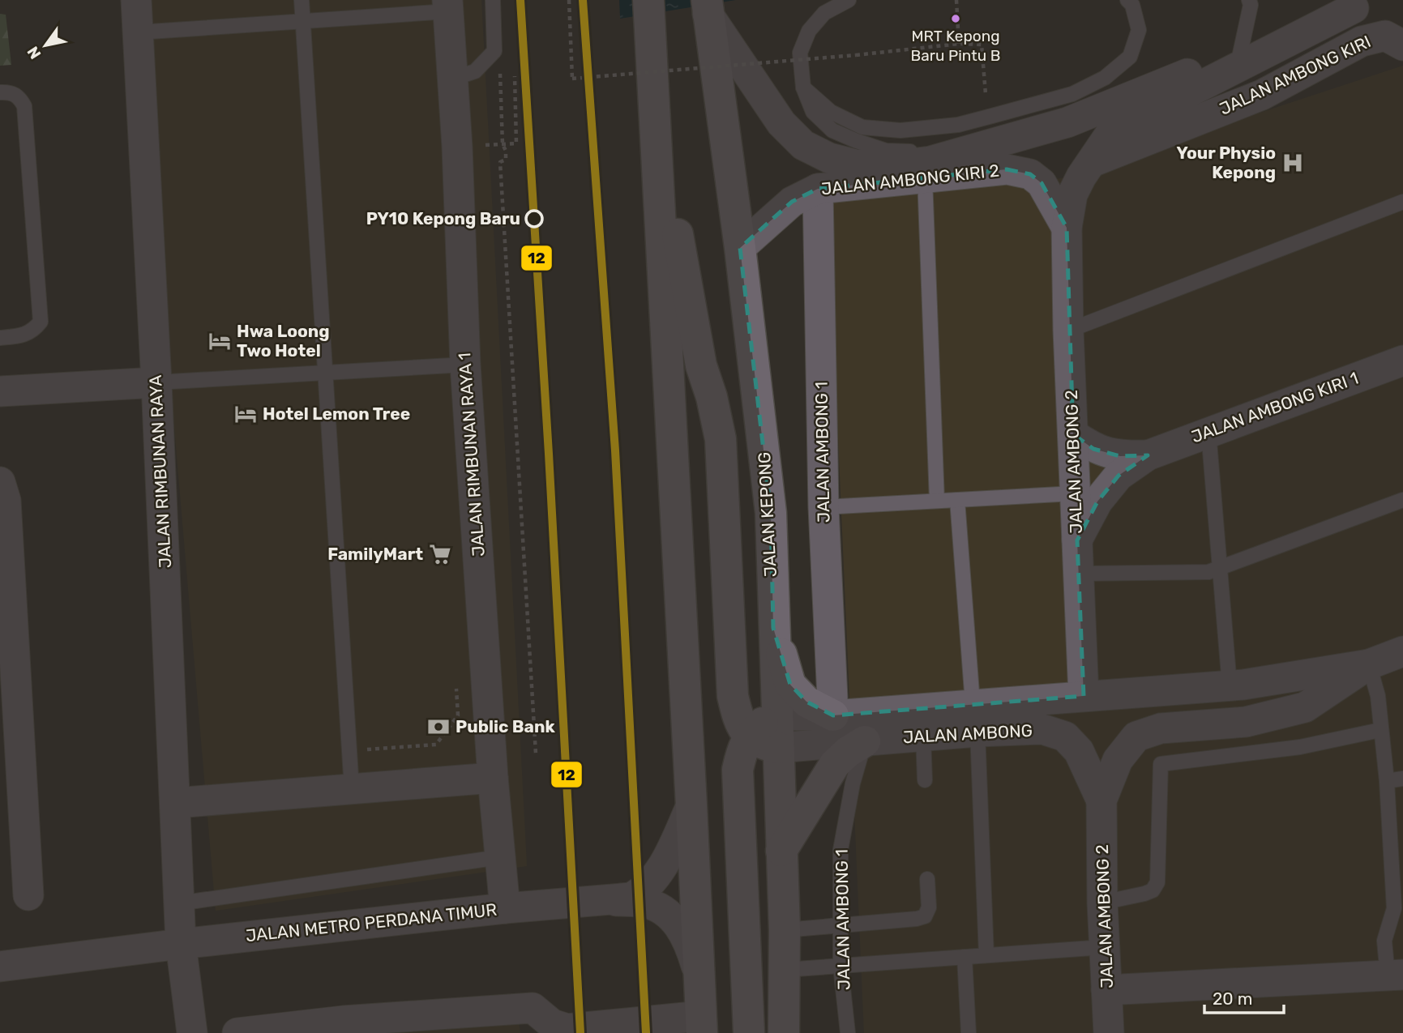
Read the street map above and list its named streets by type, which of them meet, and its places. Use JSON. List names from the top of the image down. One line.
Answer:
{"streets":{"main road":["JALAN KEPONG"],"street":["JALAN AMBONG KIRI","JALAN AMBONG KIRI 2","JALAN AMBONG KIRI 1","JALAN AMBONG 1","JALAN RIMBUNAN RAYA 1","JALAN AMBONG 2","JALAN RIMBUNAN RAYA","JALAN AMBONG","JALAN METRO PERDANA TIMUR"]},"crossings":[["JALAN AMBONG KIRI 2","JALAN AMBONG 1"],["JALAN AMBONG KIRI 2","JALAN AMBONG 2"],["JALAN AMBONG KIRI 2","JALAN KEPONG"],["JALAN AMBONG KIRI 1","JALAN AMBONG 2"],["JALAN AMBONG 1","JALAN AMBONG"],["JALAN RIMBUNAN RAYA 1","JALAN METRO PERDANA TIMUR"],["JALAN AMBONG 2","JALAN AMBONG"],["JALAN RIMBUNAN RAYA","JALAN METRO PERDANA TIMUR"],["JALAN KEPONG","JALAN AMBONG"]],"places":{"other":["MRT Kepong Baru Pintu B","PY10 Kepong Baru"],"hospital":["Your Physio Kepong"],"hotel":["Hwa Loong Two Hotel","Hotel Lemon Tree"],"supermarket":["FamilyMart"],"bank":["Public Bank"]},"lines":["transit line 12"],"scale_bar":"20 m","north":"bottom left"}
